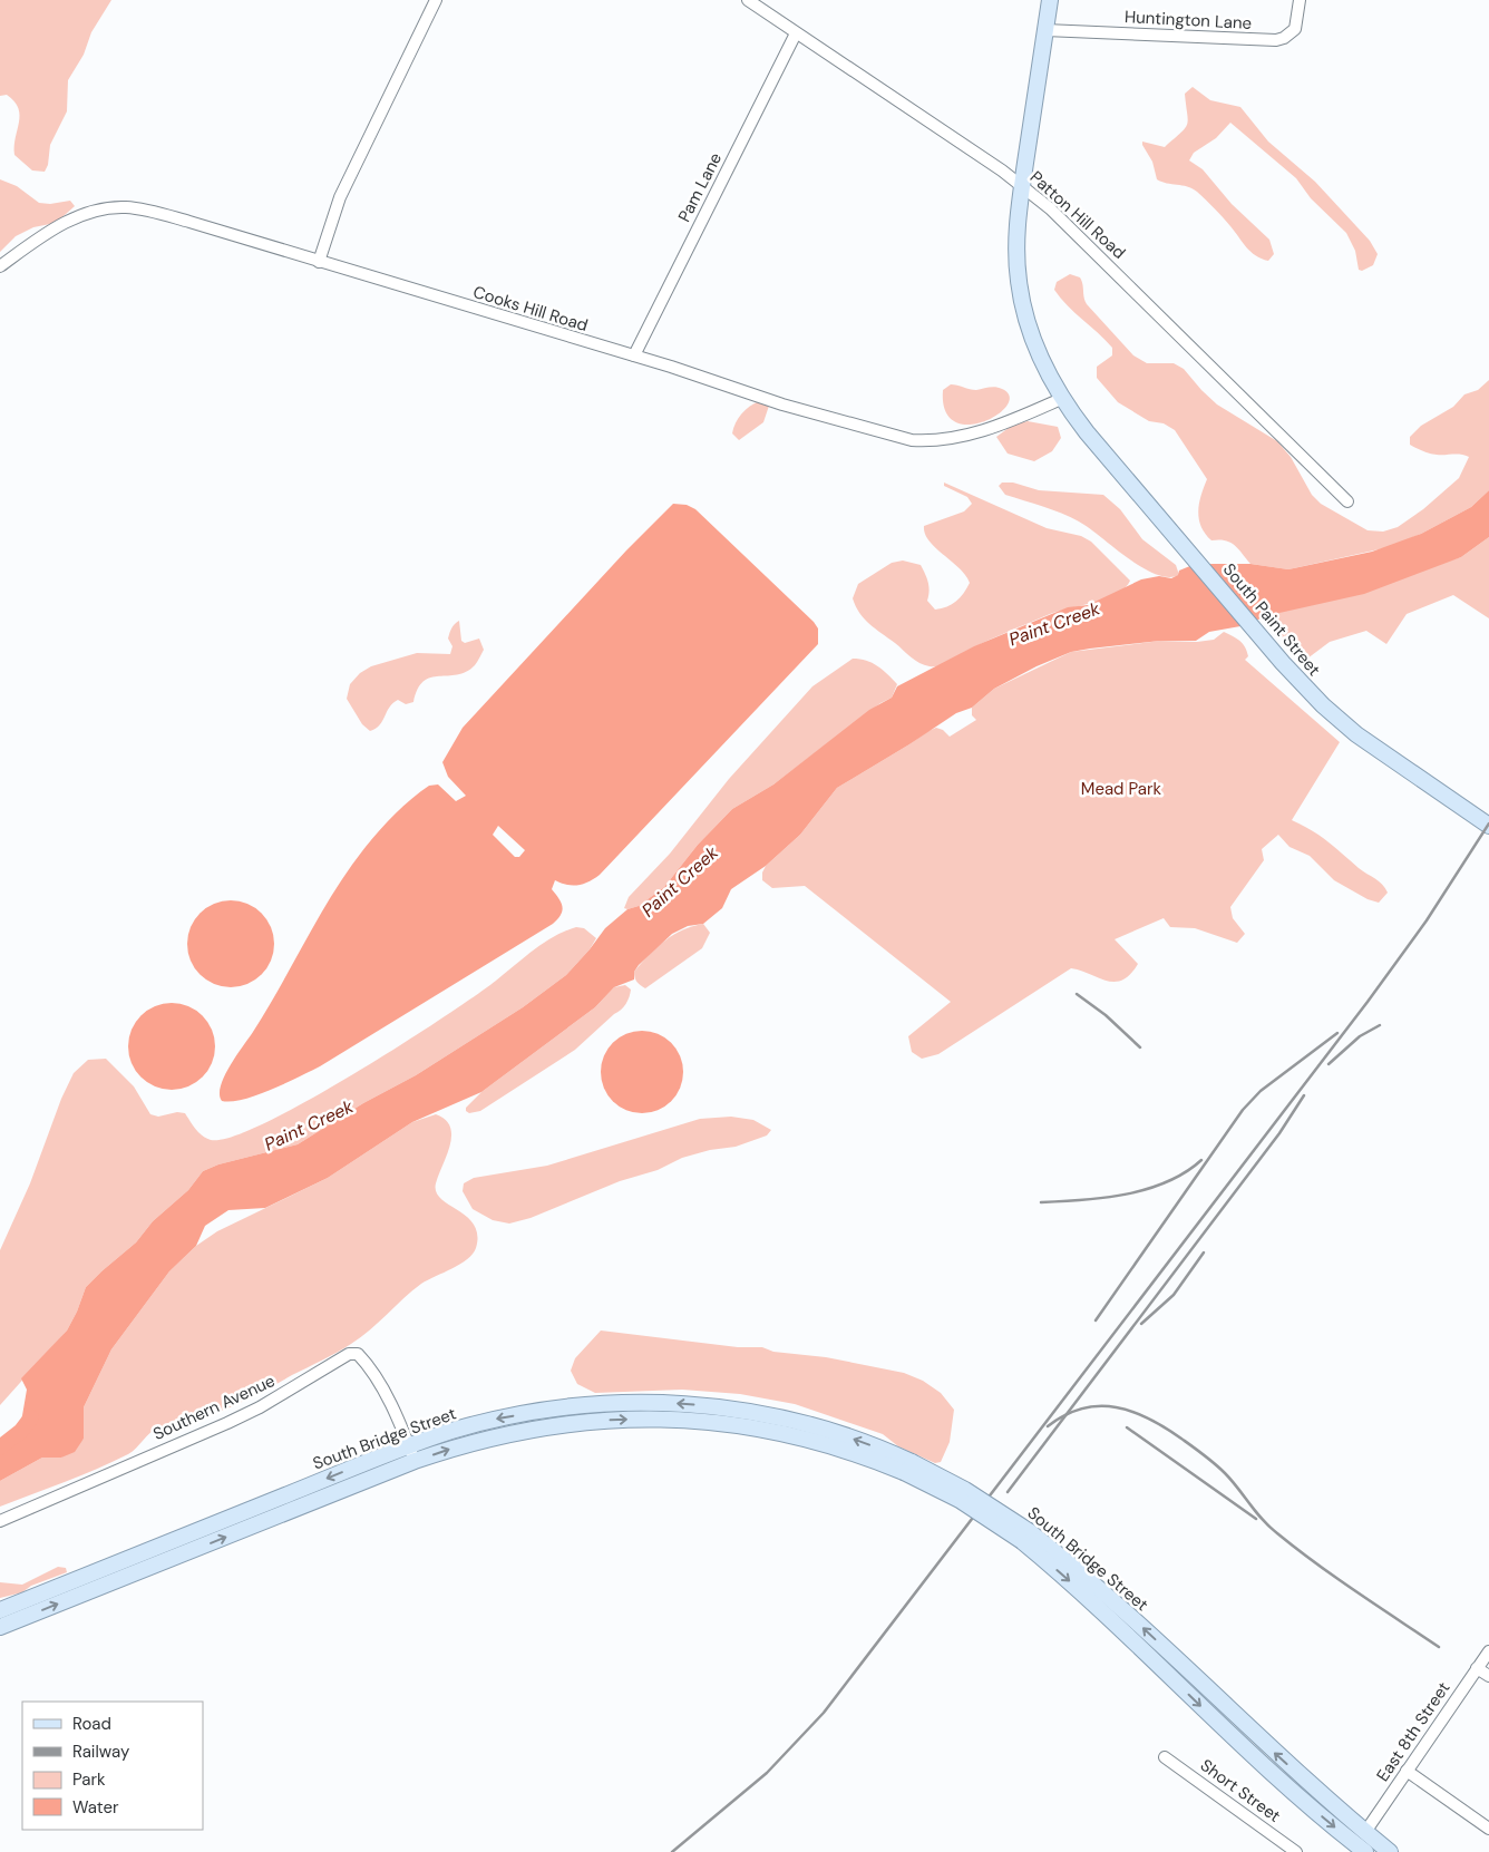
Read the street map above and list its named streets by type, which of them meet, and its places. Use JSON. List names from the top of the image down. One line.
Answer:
{"streets":{"main road":["South Paint Street","South Bridge Street"],"street":["Huntington Lane","Pam Lane","Patton Hill Road","Cooks Hill Road","Southern Avenue","East 8th Street","Short Street"]},"crossings":[["Huntington Lane","South Paint Street"],["Pam Lane","Patton Hill Road"],["Pam Lane","Cooks Hill Road"],["Patton Hill Road","South Paint Street"],["Cooks Hill Road","South Paint Street"],["Southern Avenue","South Bridge Street"],["South Bridge Street","East 8th Street"]],"water":["Paint Creek"],"parks":["Mead Park"],"legend":["Road","Railway","Park","Water"]}
